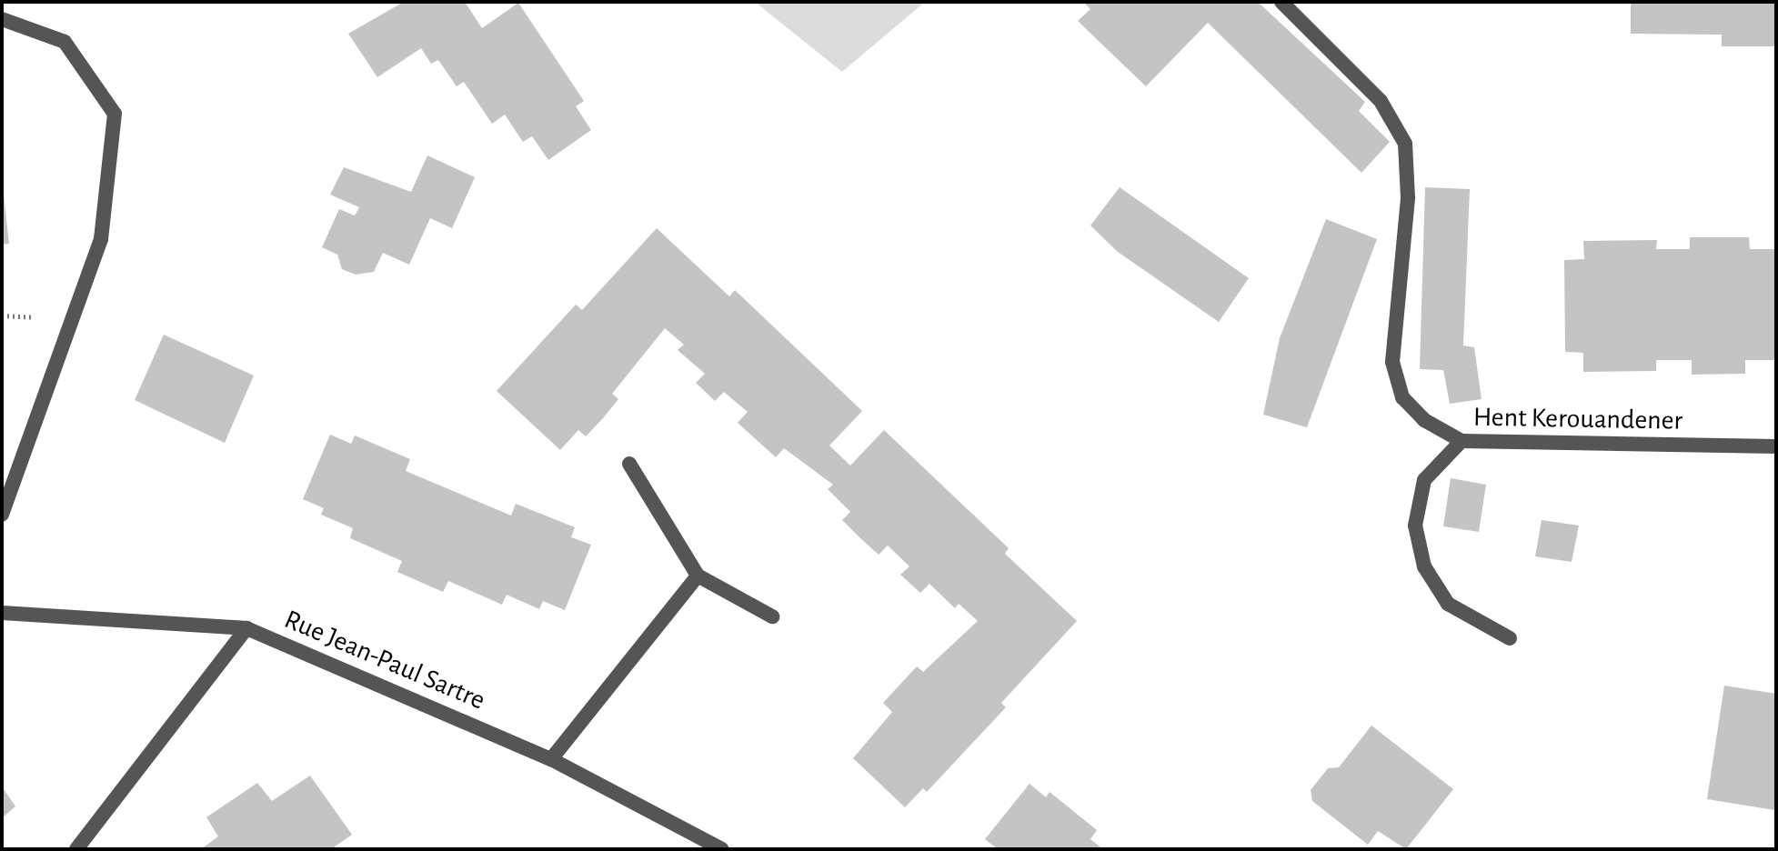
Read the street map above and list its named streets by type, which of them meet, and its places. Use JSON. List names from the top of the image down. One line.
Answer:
{"streets":{"street":["Hent Kerouandener","Rue Jean-Paul Sartre"]}}
